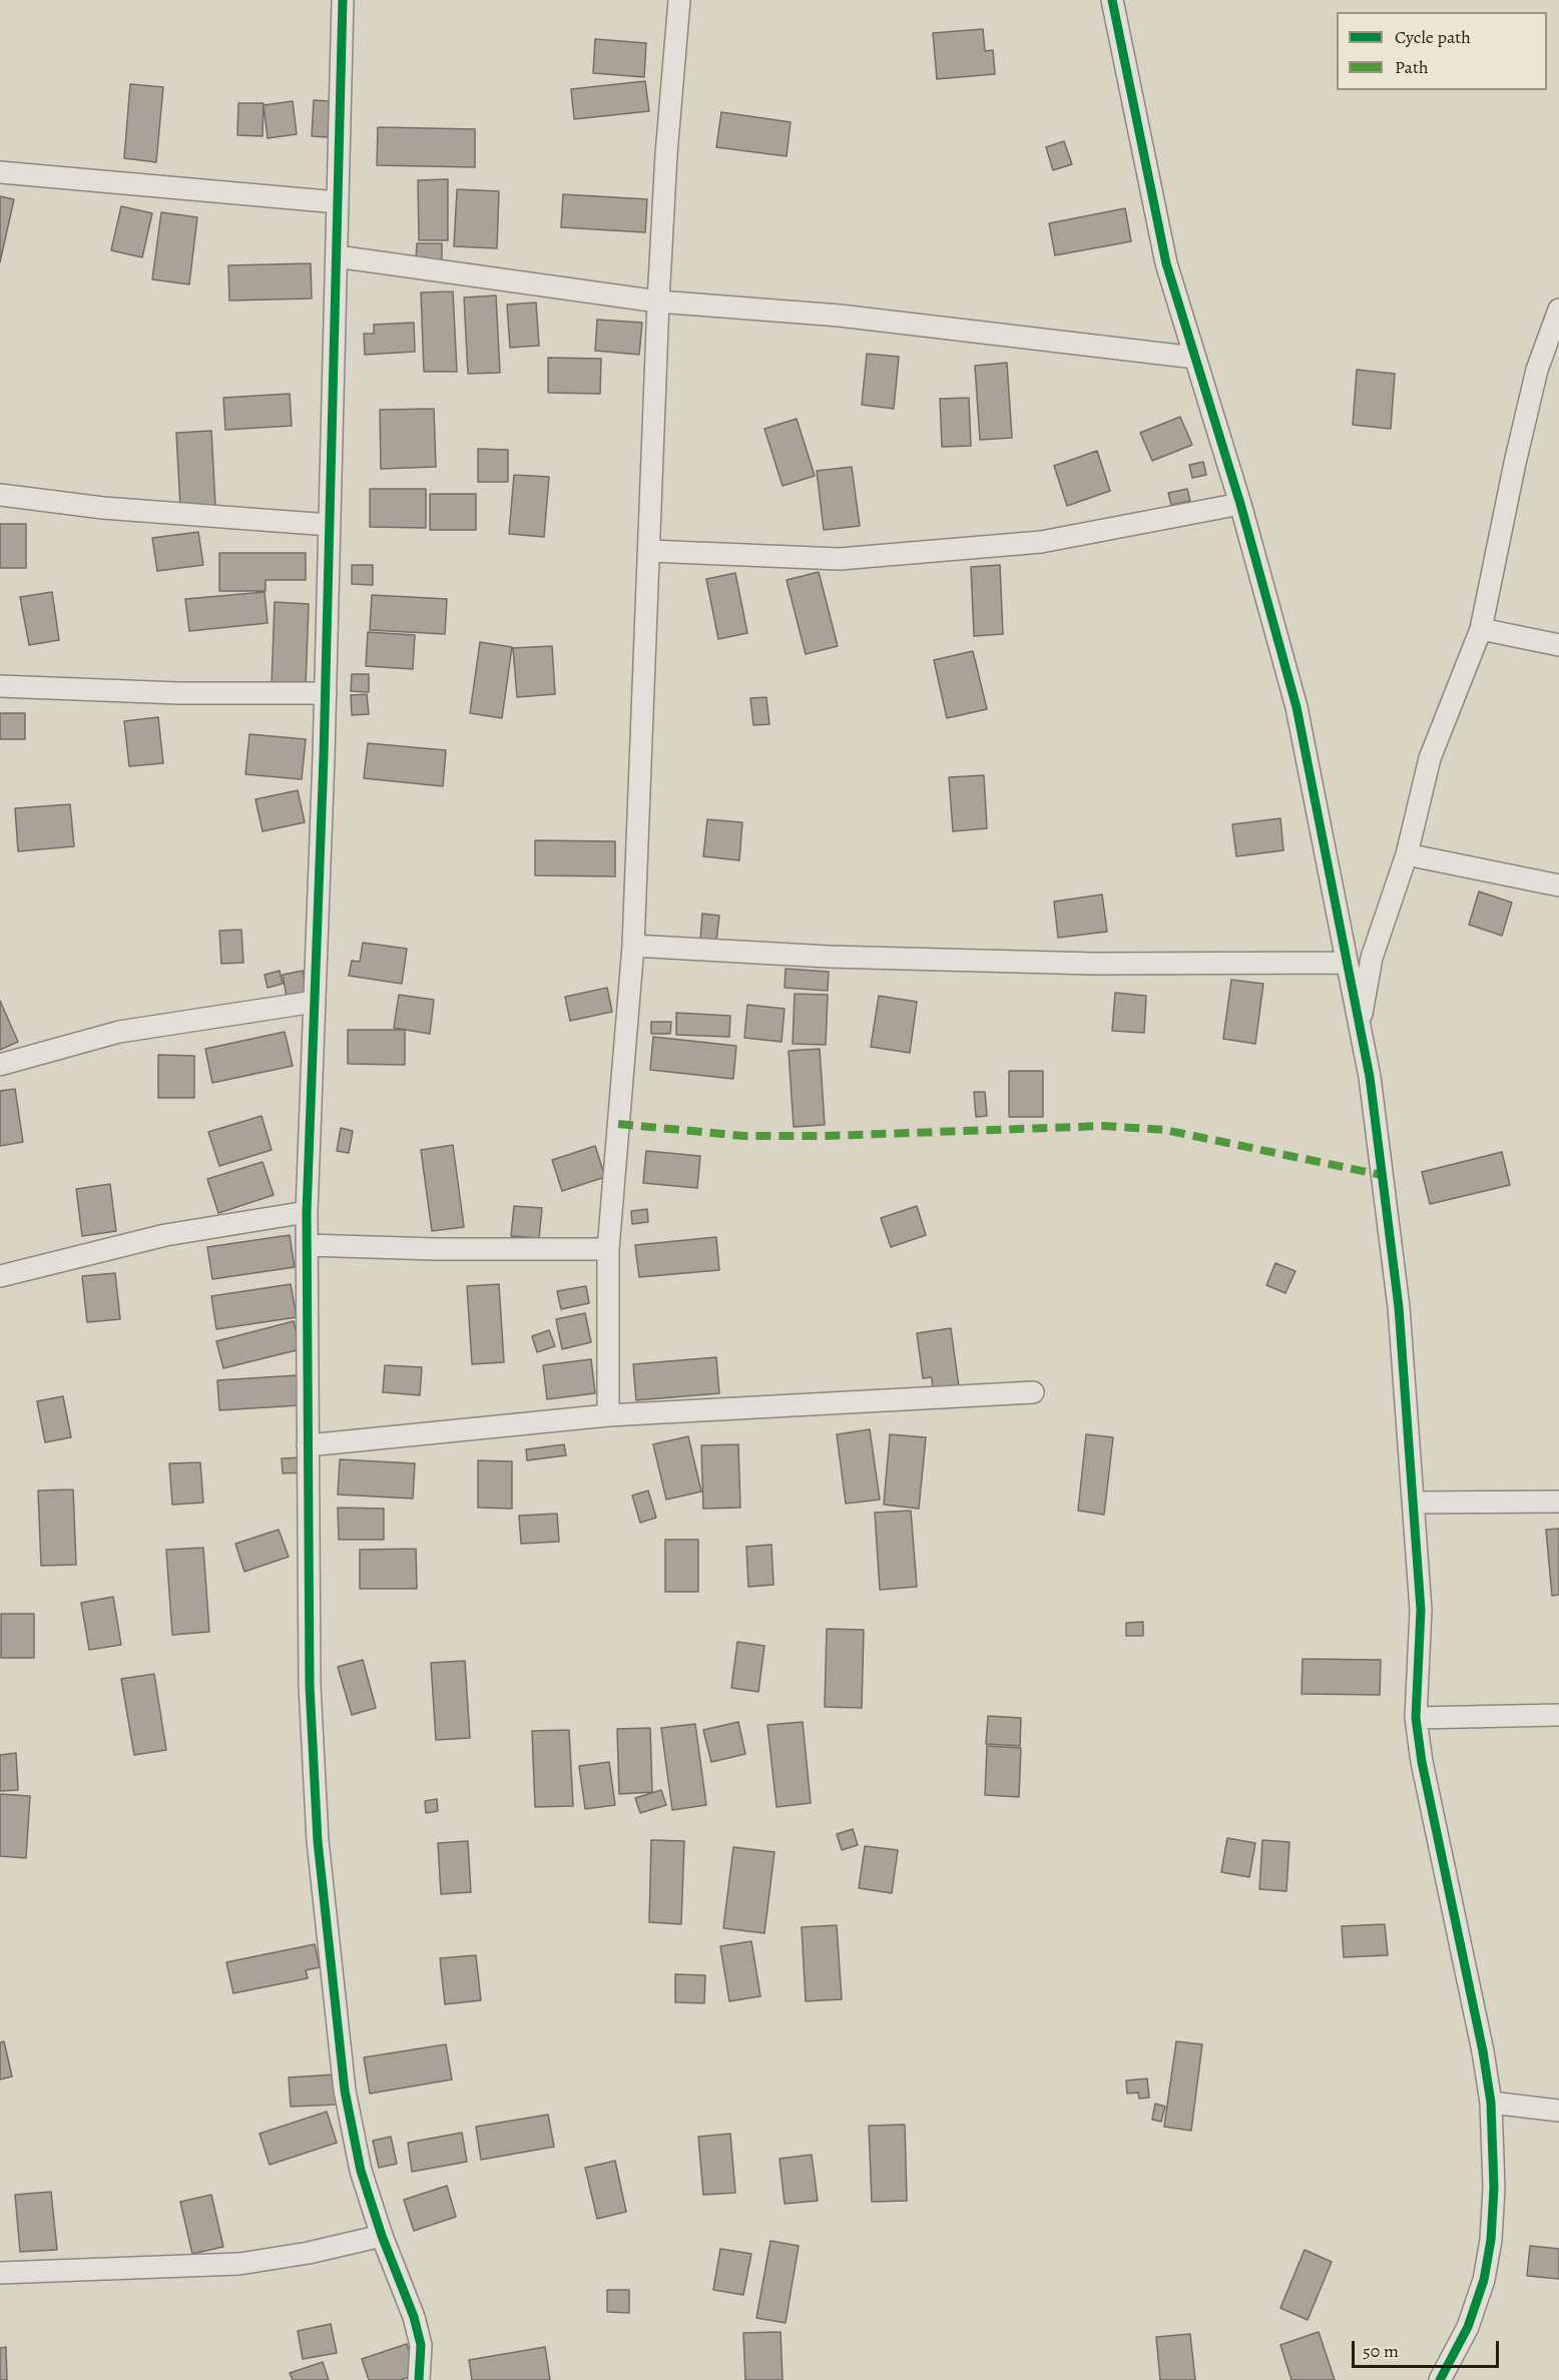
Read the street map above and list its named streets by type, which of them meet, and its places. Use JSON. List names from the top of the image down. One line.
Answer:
{"legend":["Cycle path","Path"],"scale_bar":"50 m"}
